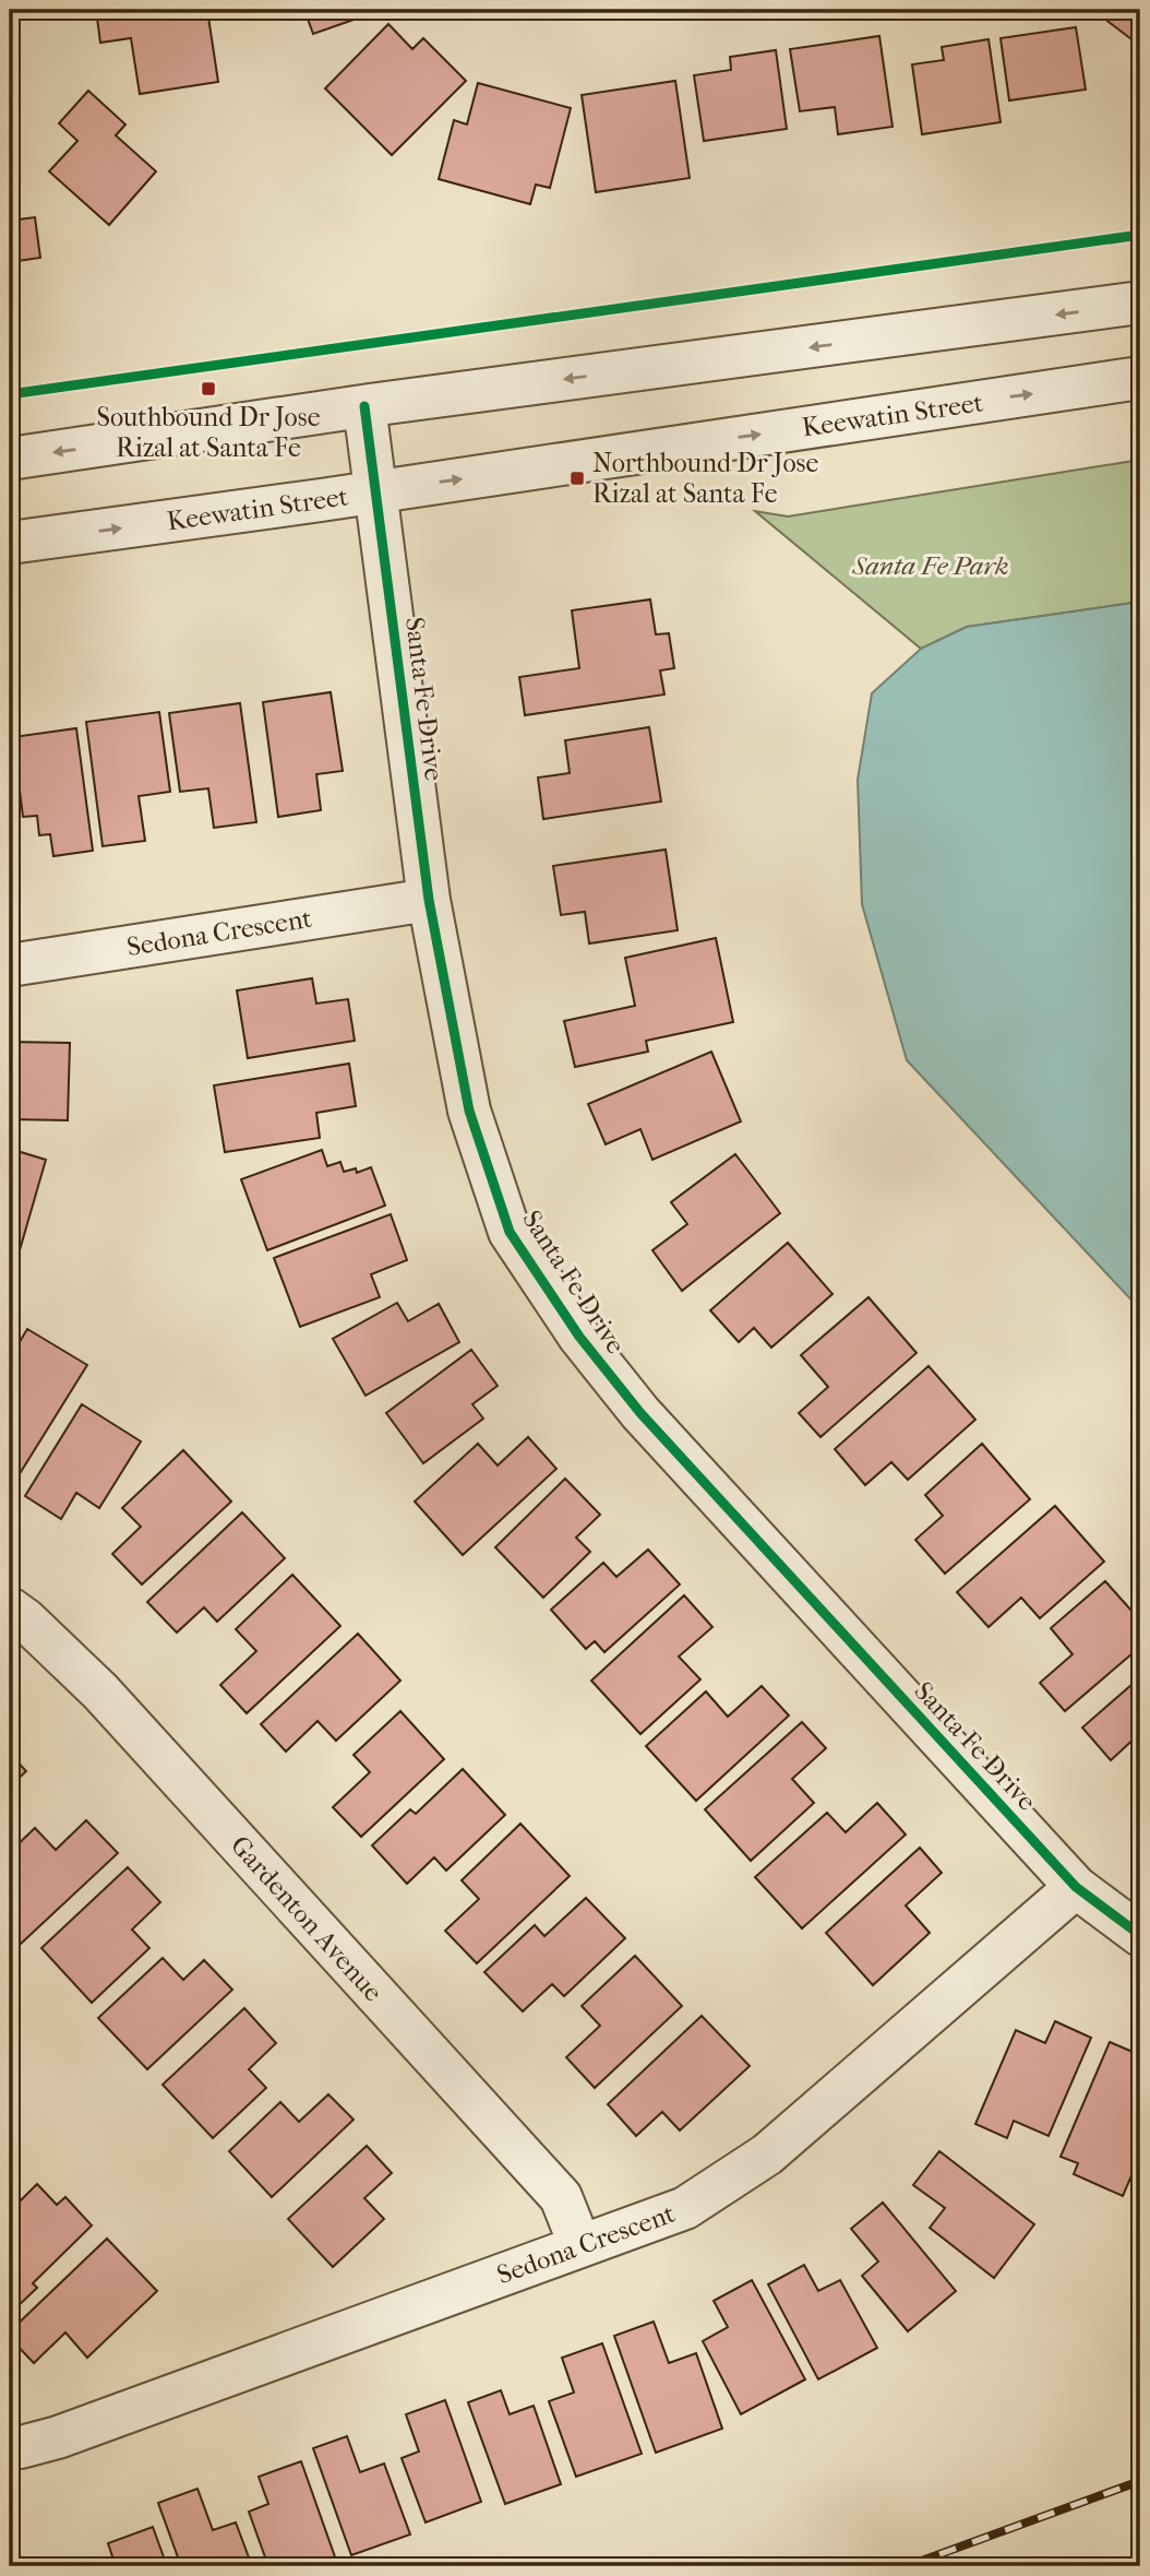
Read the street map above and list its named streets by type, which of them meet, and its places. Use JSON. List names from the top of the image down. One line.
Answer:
{"streets":{"street":["Keewatin Street","Santa Fe Drive","Sedona Crescent","Gardenton Avenue"]},"crossings":[["Keewatin Street","Santa Fe Drive"],["Santa Fe Drive","Sedona Crescent"],["Sedona Crescent","Gardenton Avenue"]],"parks":["Santa Fe Park"],"places":{"transit":["Southbound Dr Jose Rizal at Santa Fe","Northbound Dr Jose Rizal at Santa Fe"]}}
